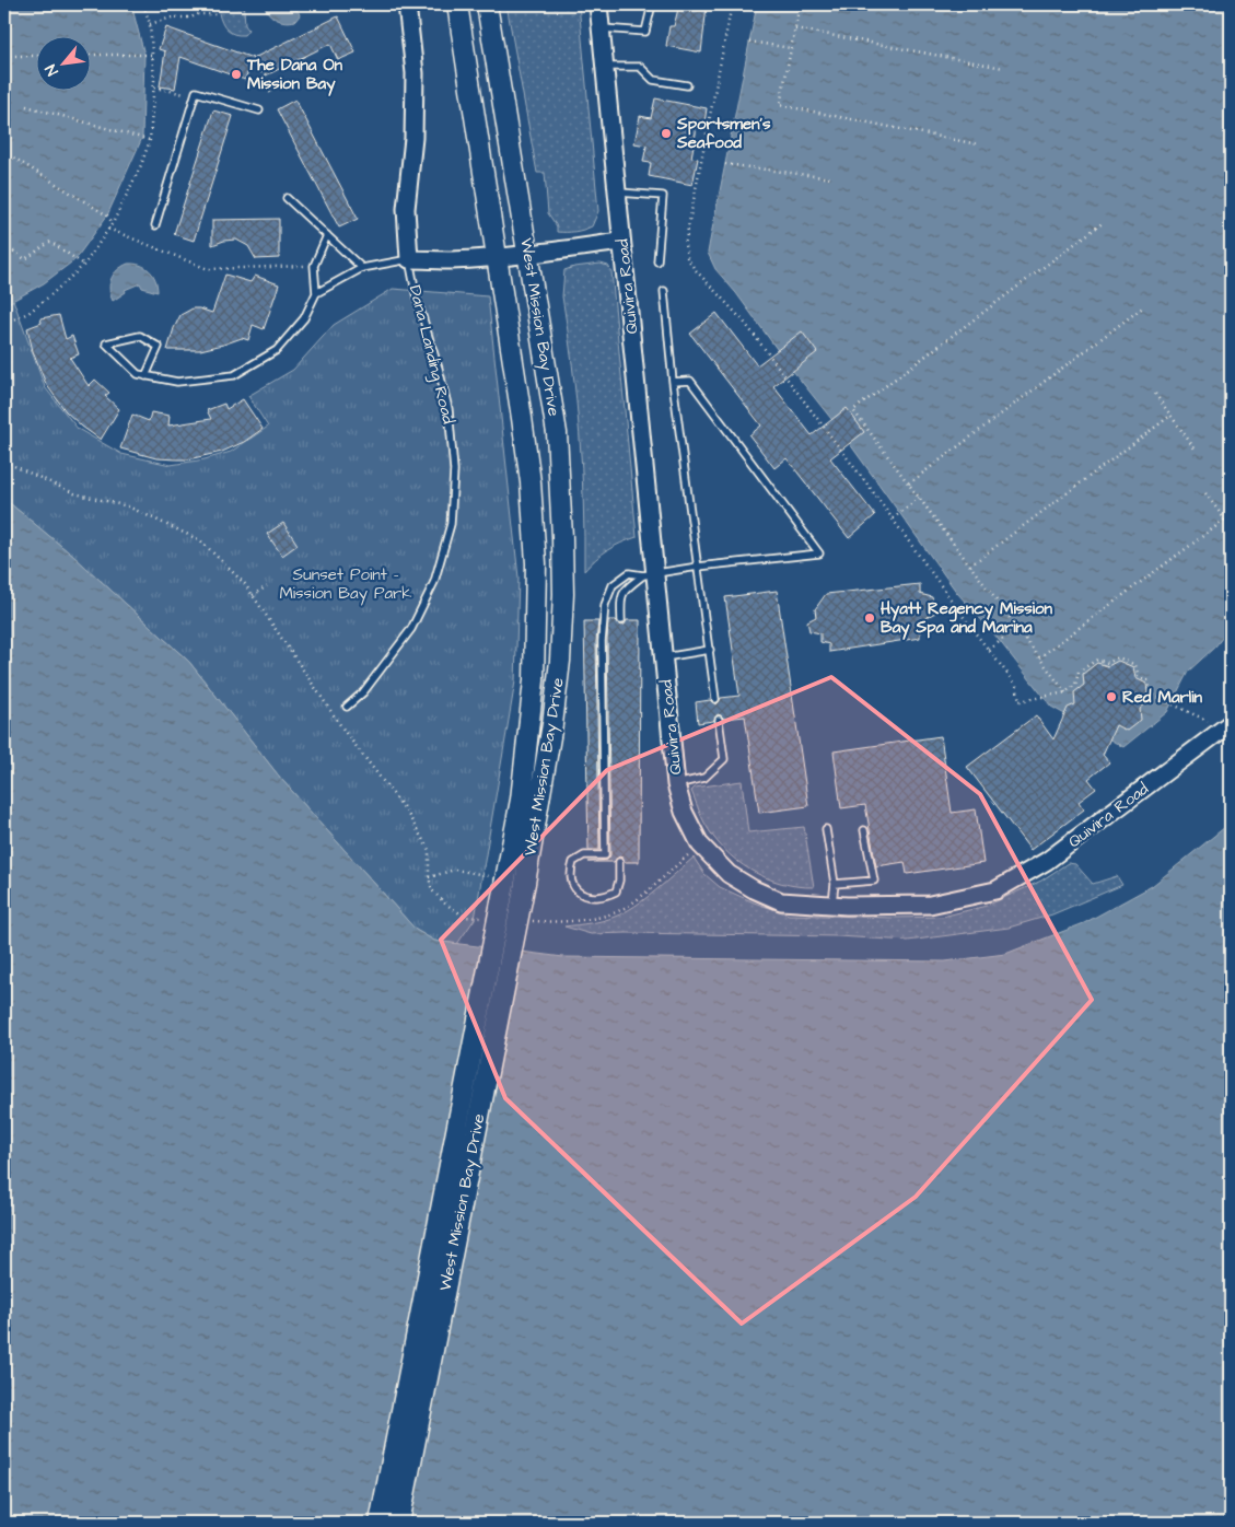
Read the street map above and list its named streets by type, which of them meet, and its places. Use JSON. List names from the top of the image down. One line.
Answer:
{"streets":{"main road":["West Mission Bay Drive"],"street":["Quivira Road","Dana Landing Road"]},"parks":["Sunset Point - Mission Bay Park"],"places":["The Dana On Mission Bay","Sportsmen's Seafood","Hyatt Regency Mission Bay Spa and Marina","Red Marlin"],"north":"bottom left"}
